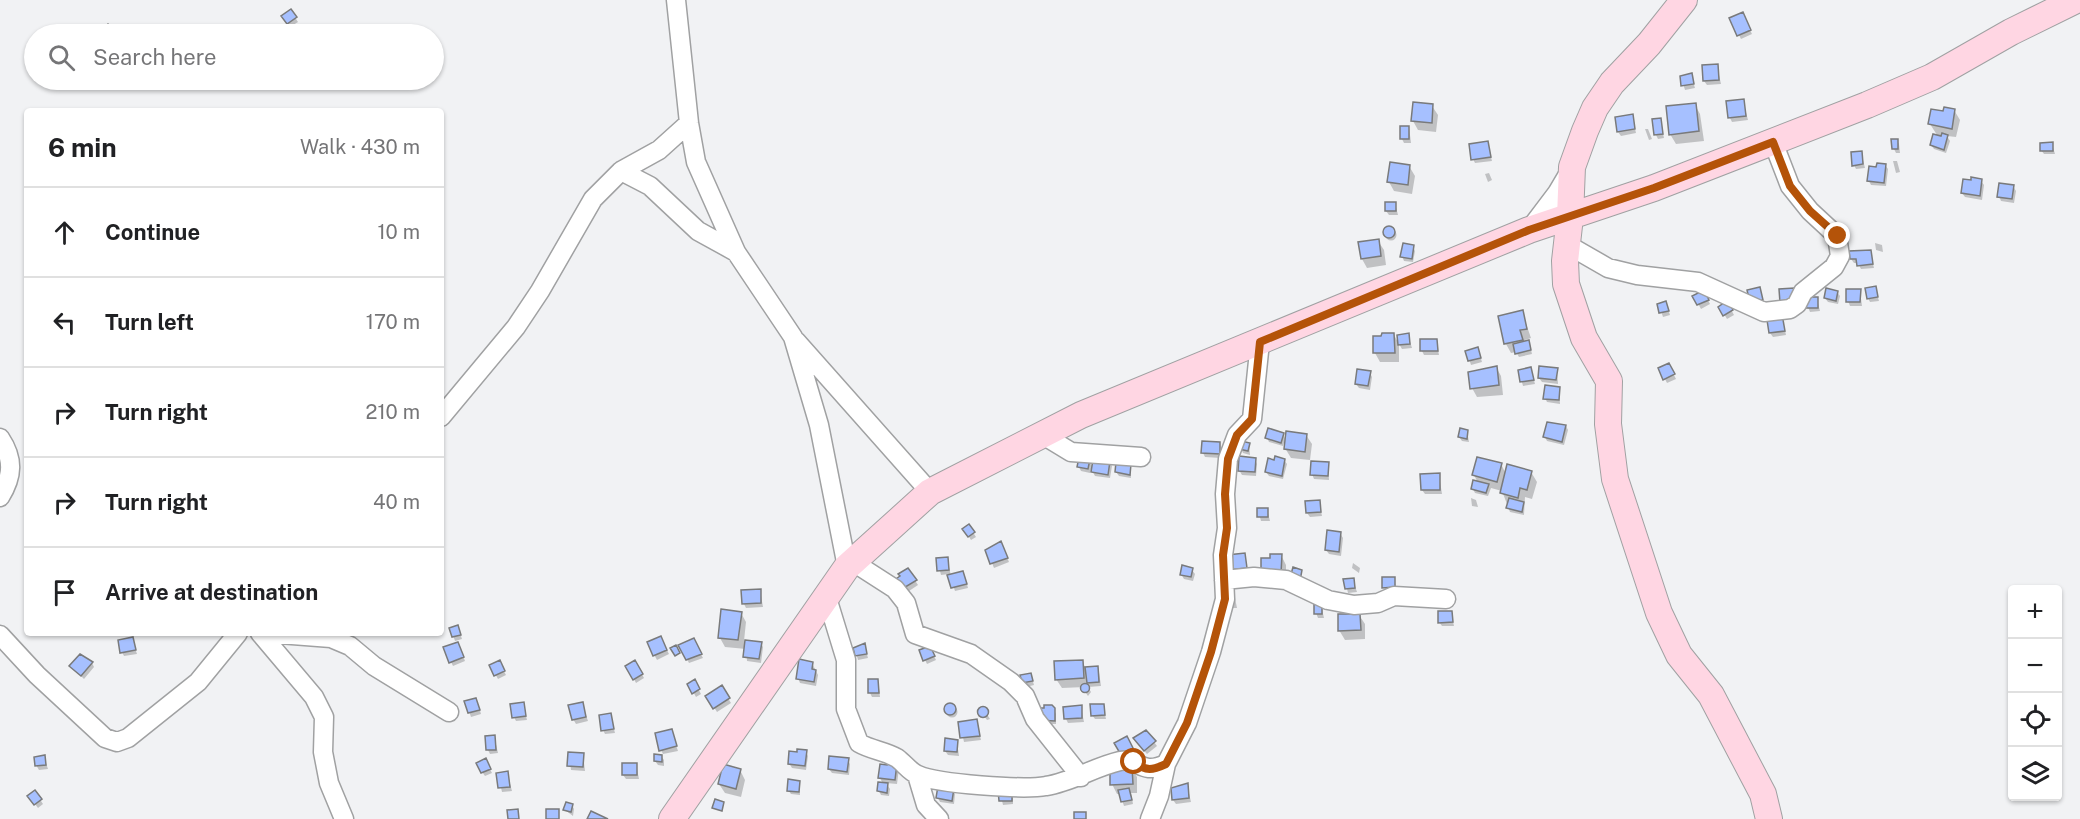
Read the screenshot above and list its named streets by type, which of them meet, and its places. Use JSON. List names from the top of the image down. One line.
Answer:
{"page":{"search":"Search here","heading":["6 min","Walk · 430 m"],"list":[["Continue","10 m"],["Turn left","170 m"],["Turn right","210 m"],["Turn right","40 m"],"Arrive at destination"],"map_buttons":["+","−"]}}
